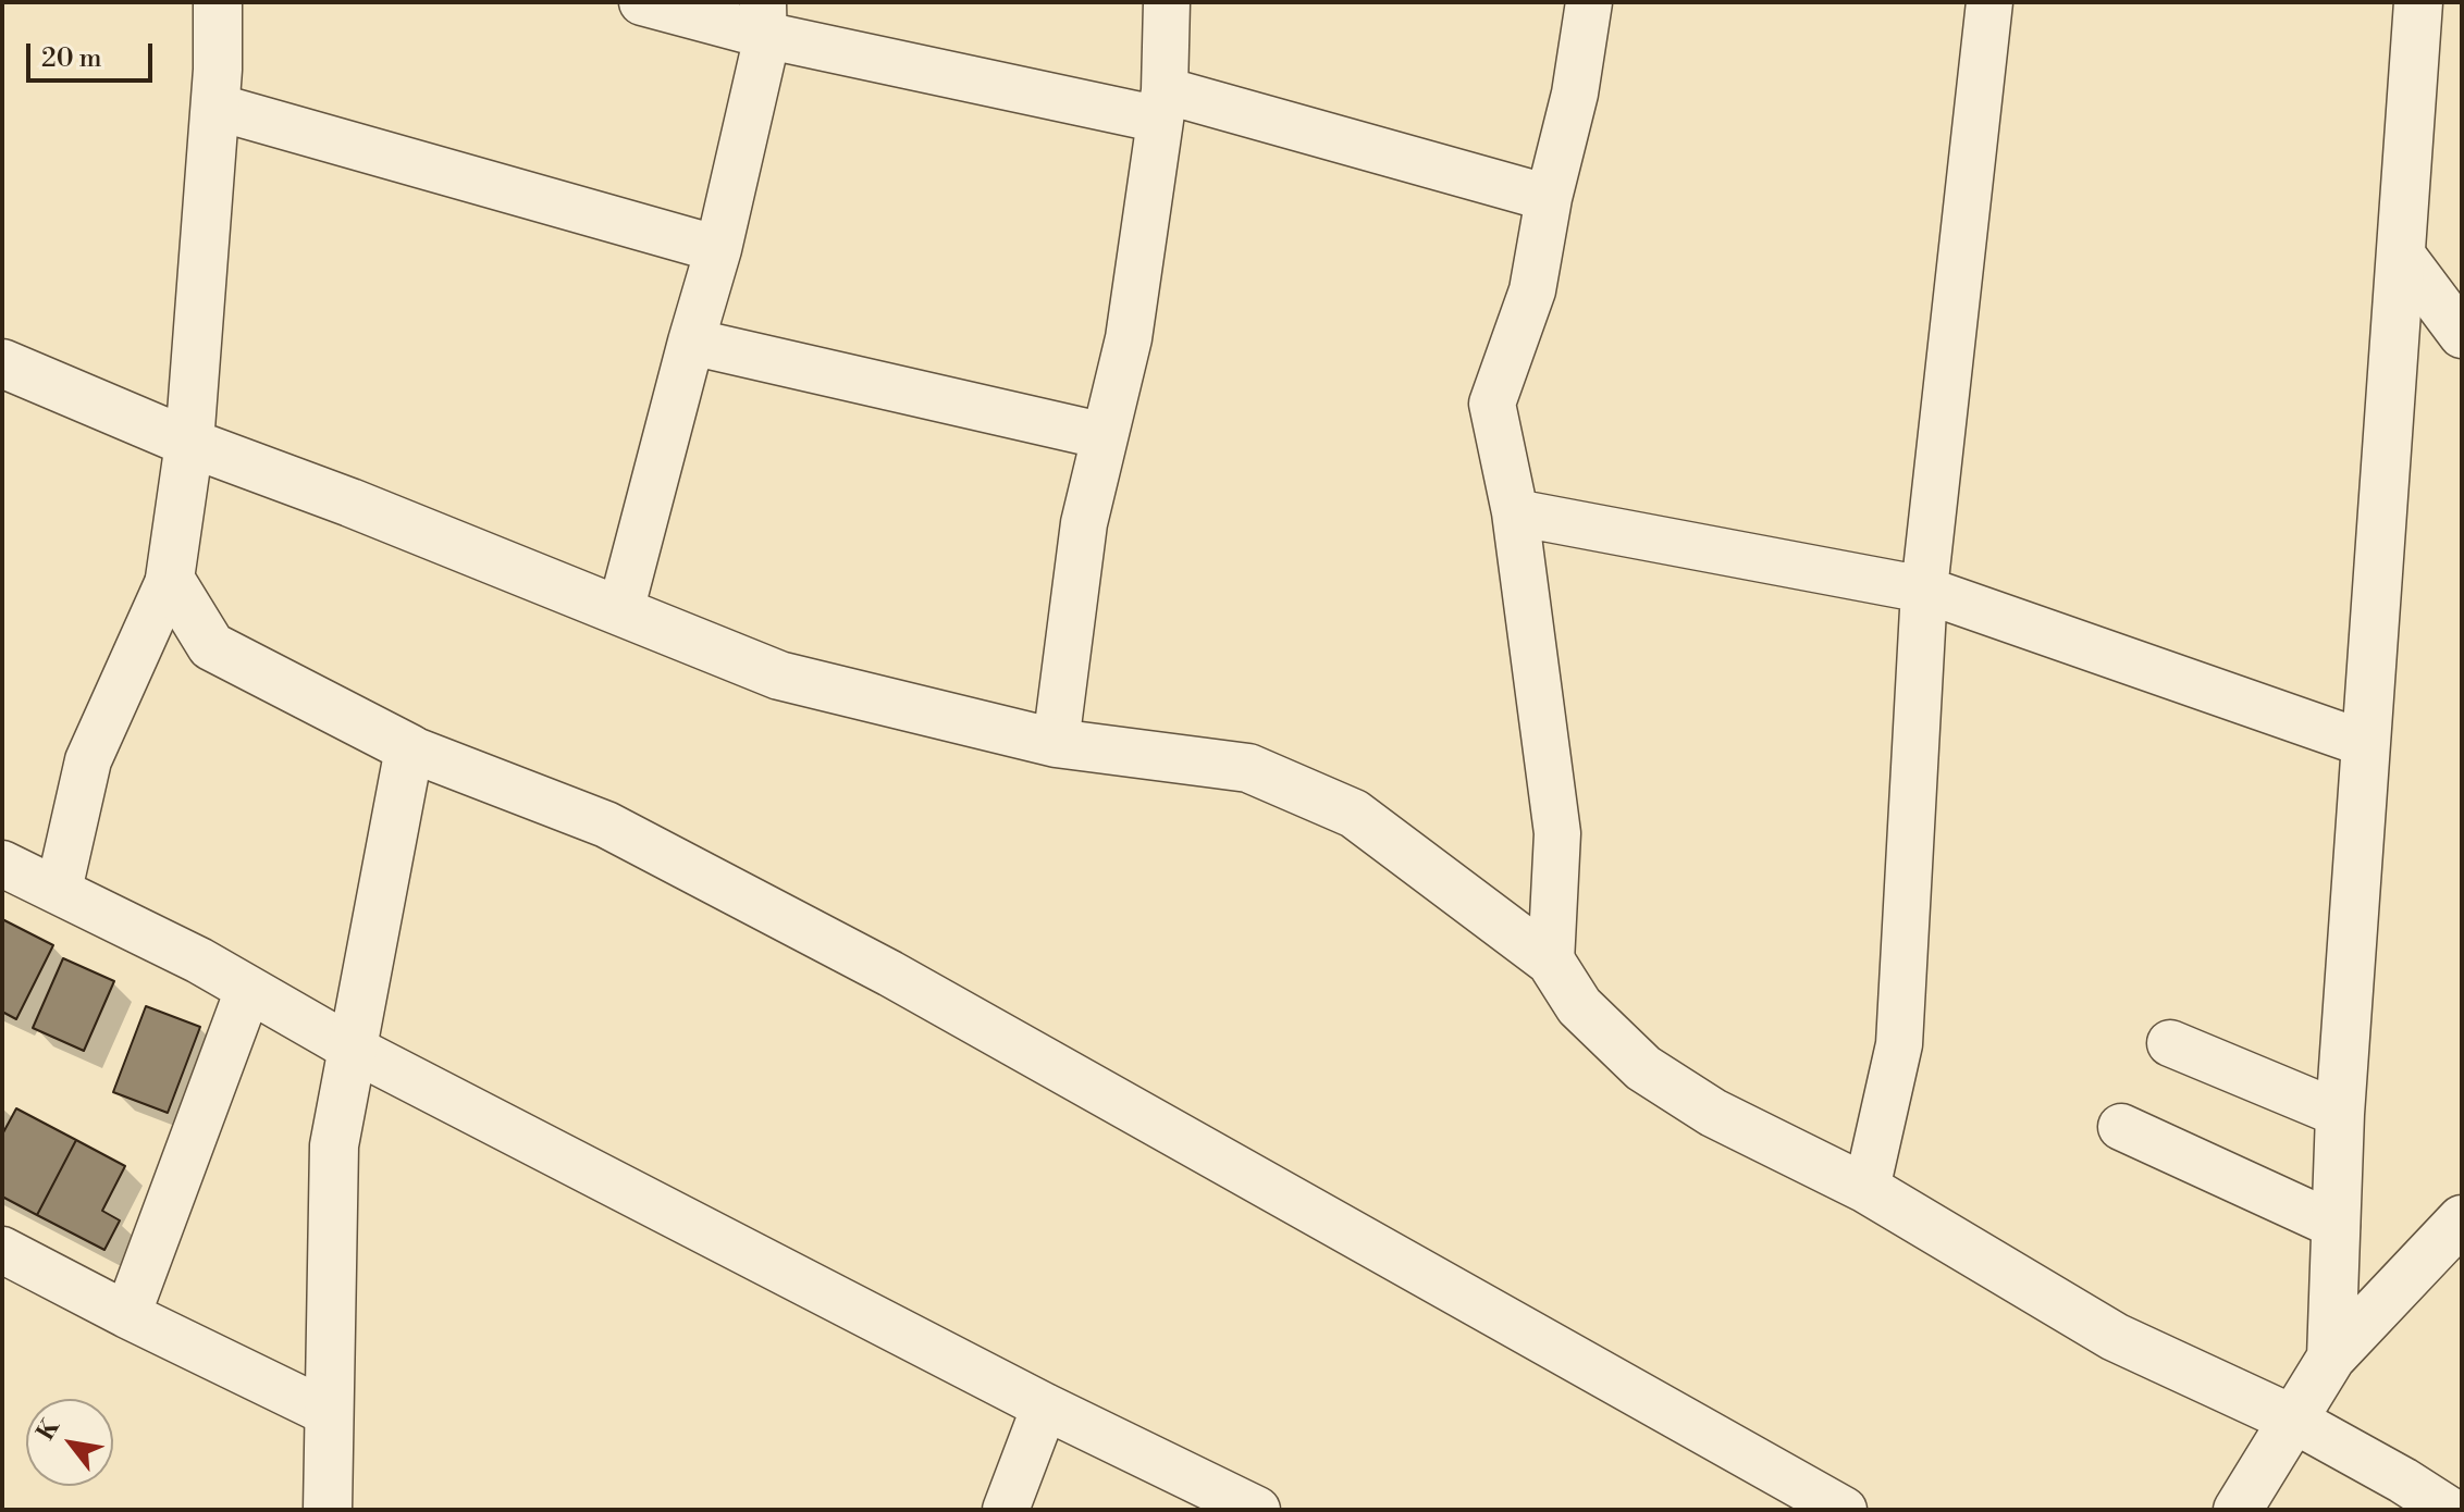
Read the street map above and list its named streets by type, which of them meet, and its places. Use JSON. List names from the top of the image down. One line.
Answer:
{"scale_bar":"20 m","north":"top left"}
